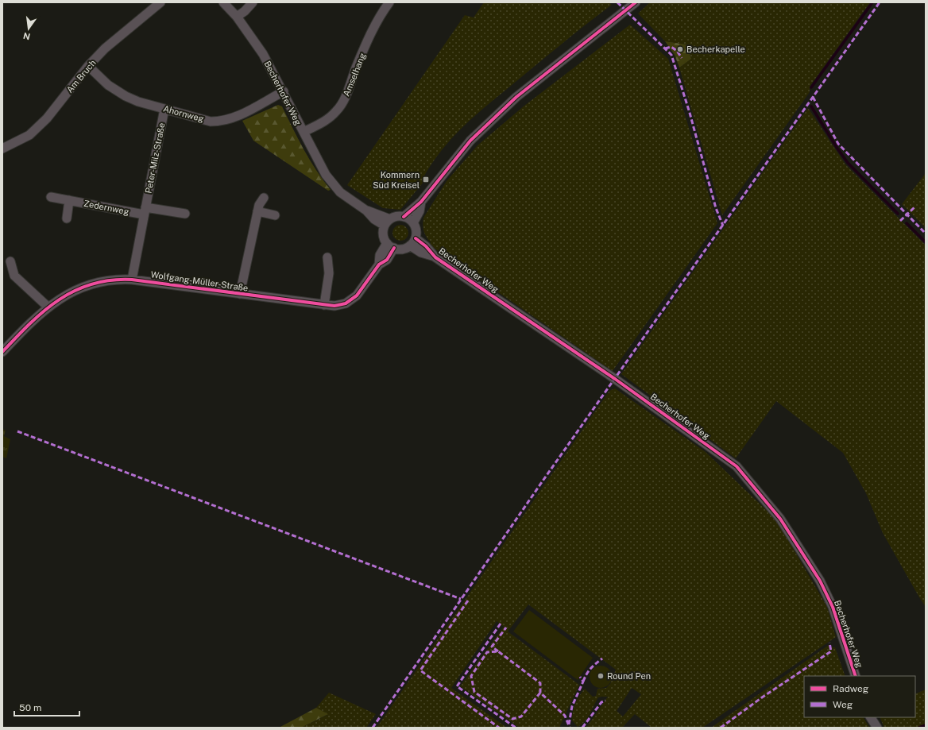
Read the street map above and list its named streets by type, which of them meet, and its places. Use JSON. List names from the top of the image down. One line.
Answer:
{"streets":{"street":["Amselhang","Am Bruch","Becherhofer Weg","Ahornweg","Peter-Milz-Straße","Zedernweg","Wolfgang-Müller-Straße"]},"crossings":[["Amselhang","Becherhofer Weg"],["Am Bruch","Ahornweg"],["Becherhofer Weg","Ahornweg"],["Becherhofer Weg","Wolfgang-Müller-Straße"],["Ahornweg","Peter-Milz-Straße"],["Peter-Milz-Straße","Zedernweg"],["Peter-Milz-Straße","Wolfgang-Müller-Straße"]],"places":{"other":["Becherkapelle","Round Pen"],"transit":["Kommern Süd Kreisel"]},"legend":["Radweg","Weg"],"scale_bar":"50 m","north":"bottom"}
